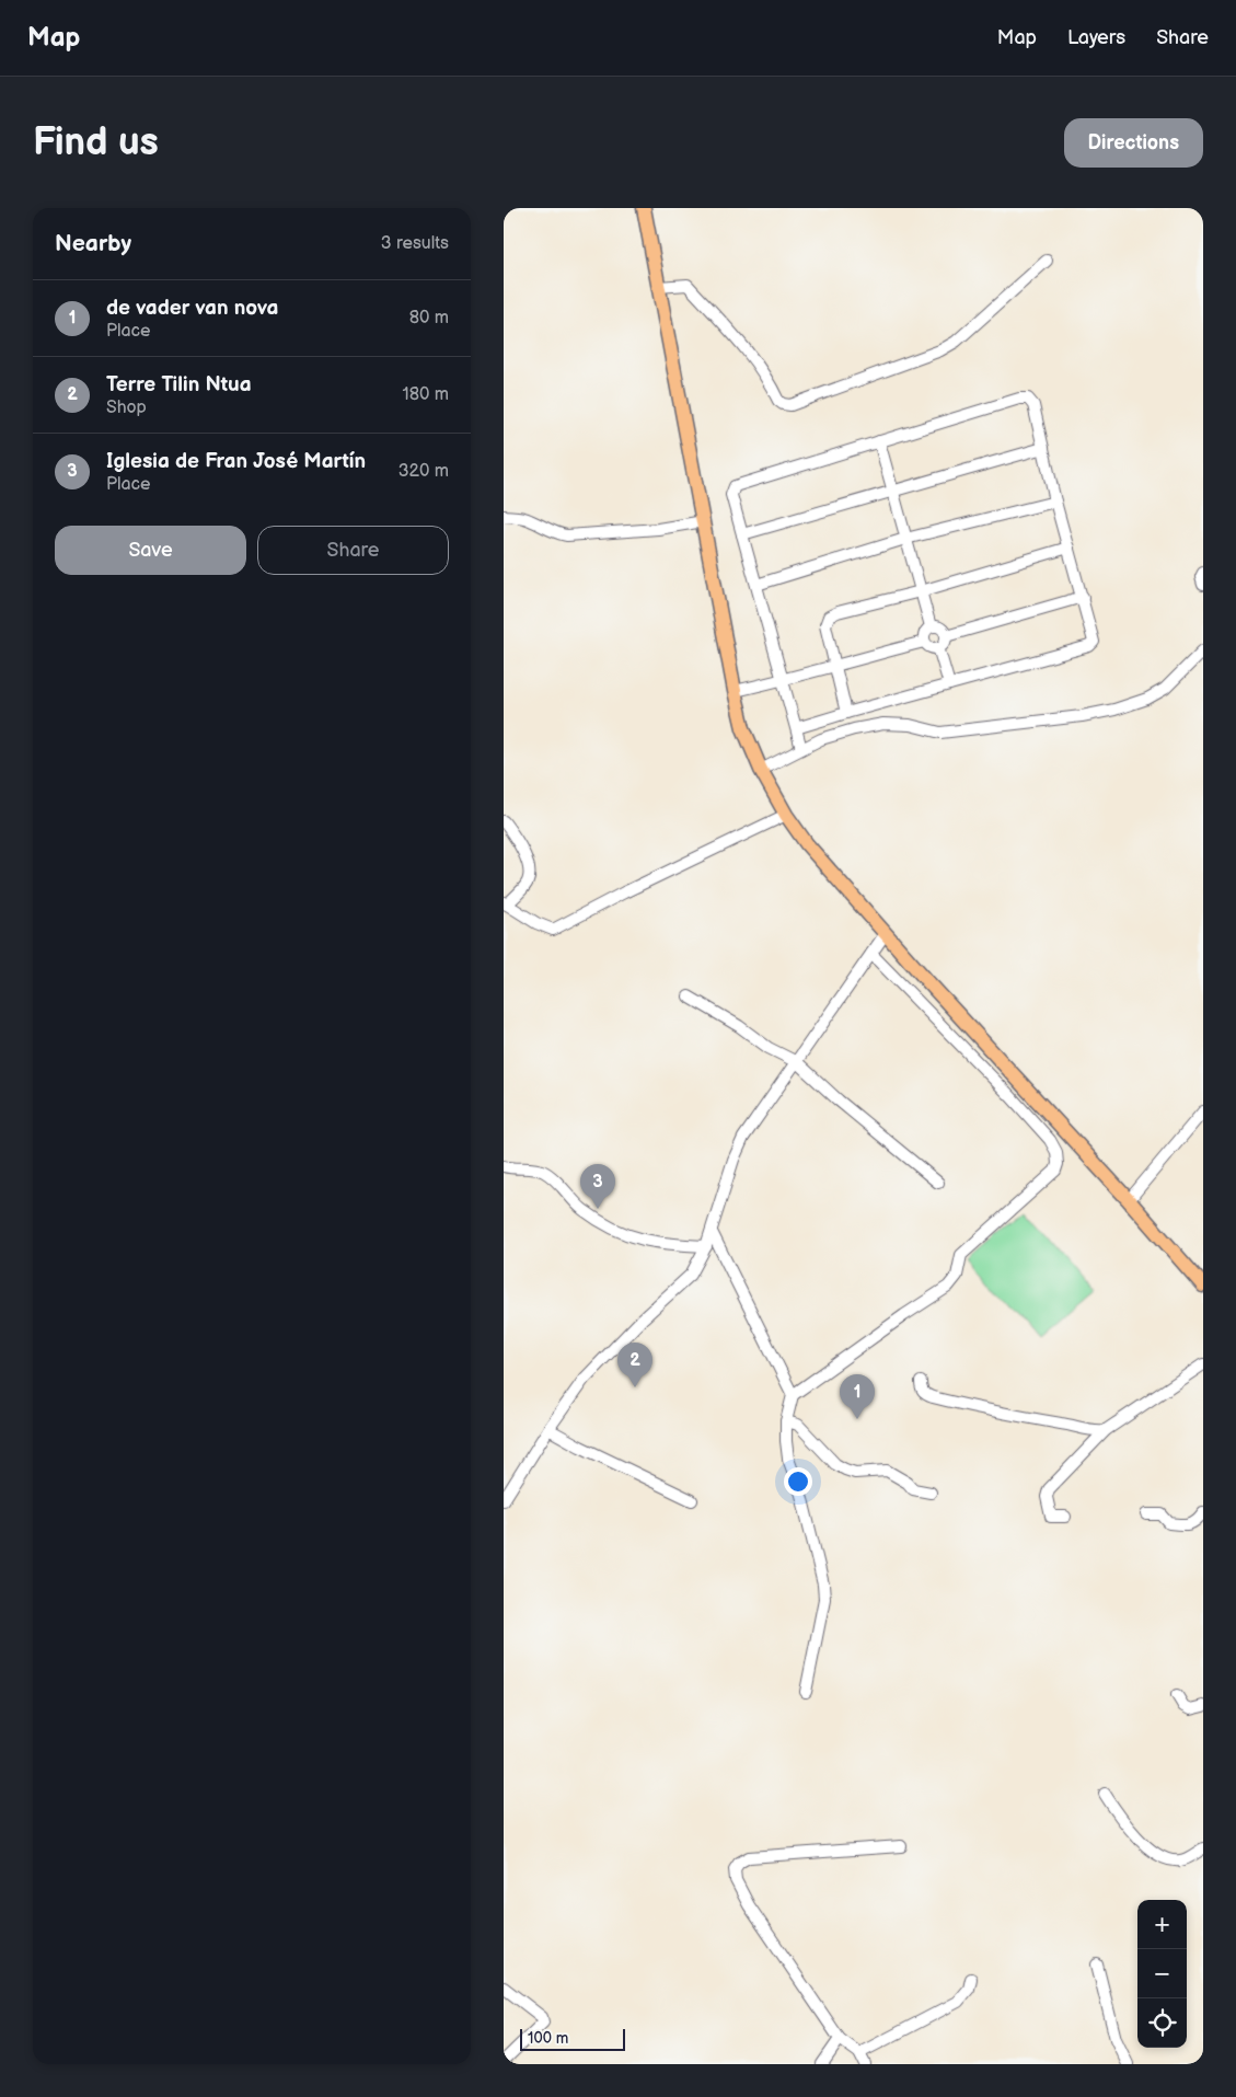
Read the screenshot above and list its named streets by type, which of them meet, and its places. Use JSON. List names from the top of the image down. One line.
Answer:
{"scale_bar":"100 m","page":{"header":"Map","nav":["Map","Layers","Share"],"buttons":["Directions",["Save","Share"]],"title":"Find us","heading":["Nearby","3 results"],"list":[{"mark":"1","name":"de vader van nova","note":"Place","value":"80 m"},{"mark":"2","name":"Terre Tilin Ntua","note":"Shop","value":"180 m"},{"mark":"3","name":"Iglesia de Fran José Martín","note":"Place","value":"320 m"}],"pins":["3","2","1"],"map_buttons":["+","−"],"scale":"100 m"}}
